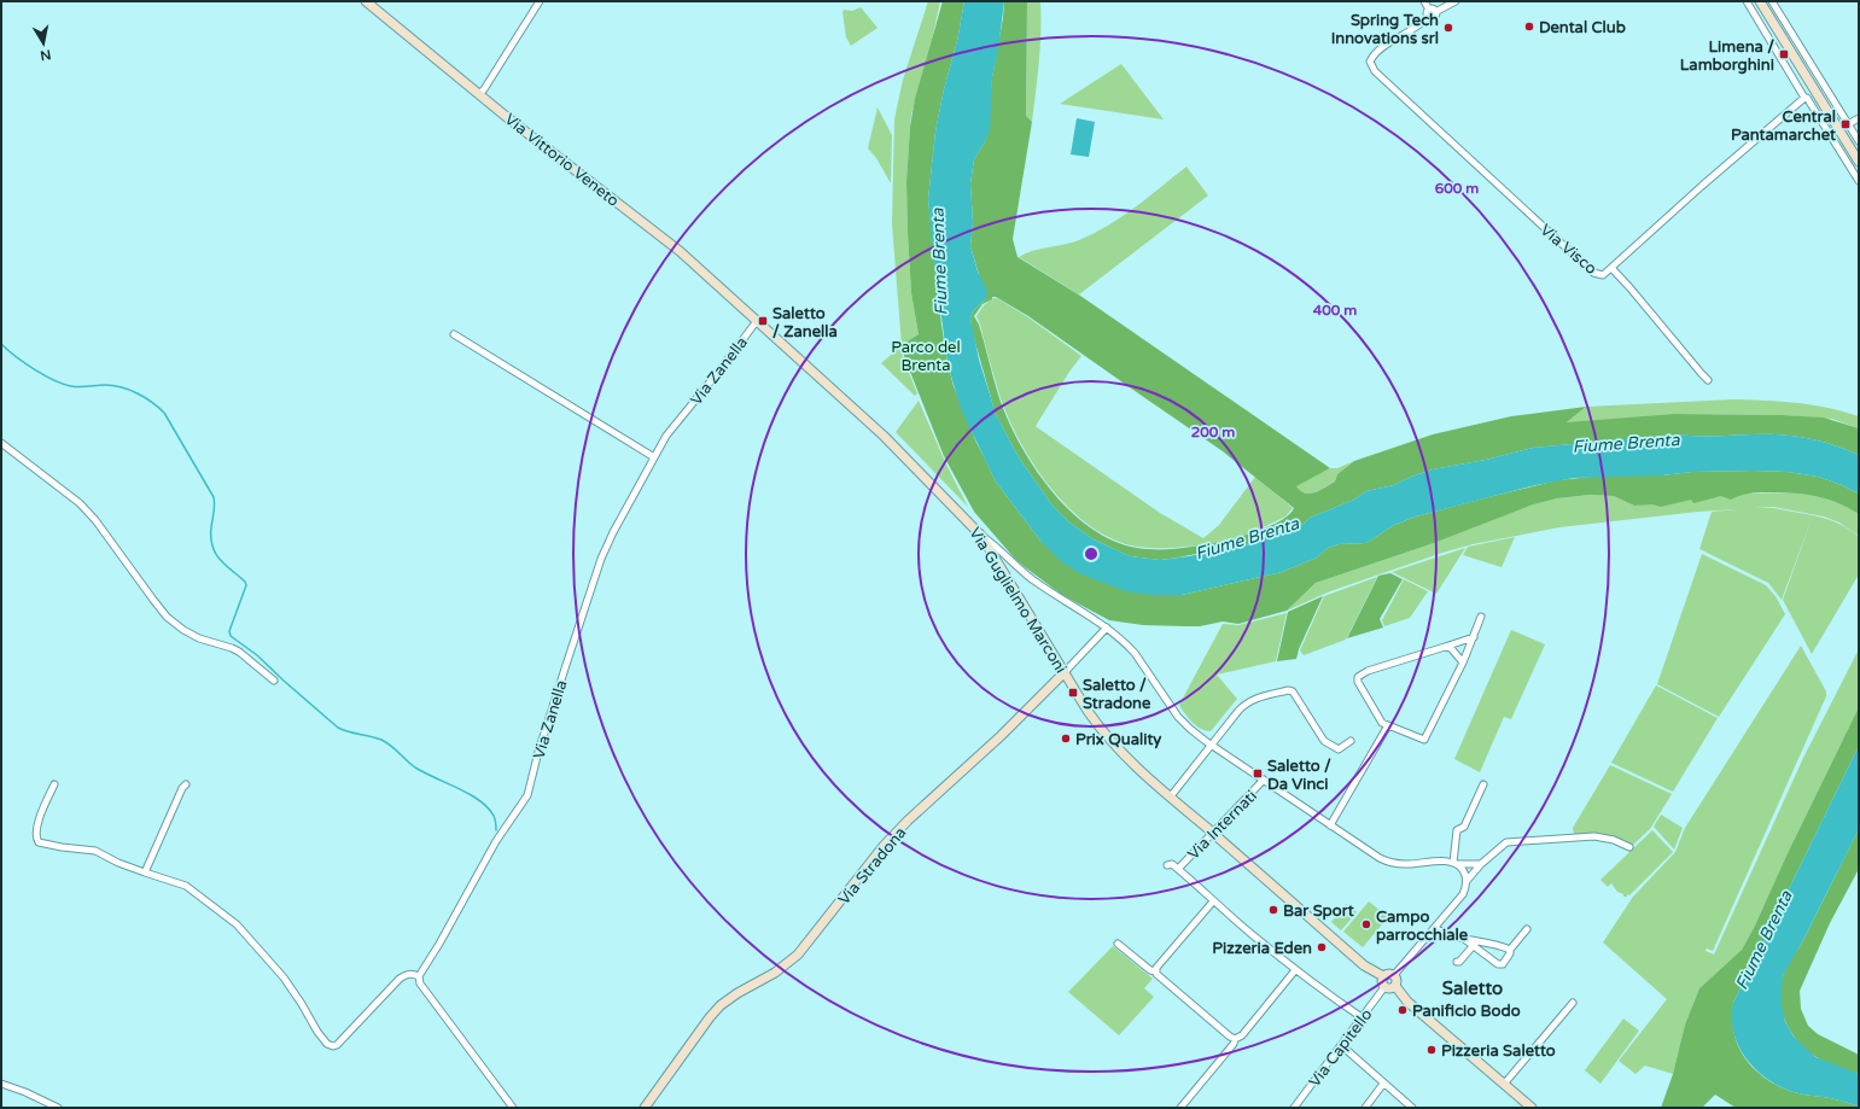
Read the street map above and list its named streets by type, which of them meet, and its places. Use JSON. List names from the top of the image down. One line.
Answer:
{"streets":{"main road":["Via Vittorio Veneto","Via Guglielmo Marconi","Via Stradona"],"street":["Via Visco","Via Zanella","Via Internati","Via Capitello"]},"crossings":[["Via Vittorio Veneto","Via Zanella"],["Via Vittorio Veneto","Via Guglielmo Marconi"],["Via Zanella","Via Guglielmo Marconi"],["Via Guglielmo Marconi","Via Internati"],["Via Guglielmo Marconi","Via Stradona"],["Via Guglielmo Marconi","Via Capitello"],["Via Internati","Via Capitello"]],"districts":["Saletto"],"water":["Fiume Brenta"],"parks":["Parco del Brenta"],"places":{"other":["Dental Club","Spring Tech Innovations srl","Prix Quality","Bar Sport","Campo parrocchiale","Pizzeria Eden","Panificio Bodo","Pizzeria Saletto"],"transit":["Limena / Lamborghini","Central Pantamarchet","Saletto / Zanella","Saletto / Stradone","Saletto / Da Vinci"]},"north":"bottom","rings":["600 m","400 m","200 m"]}
